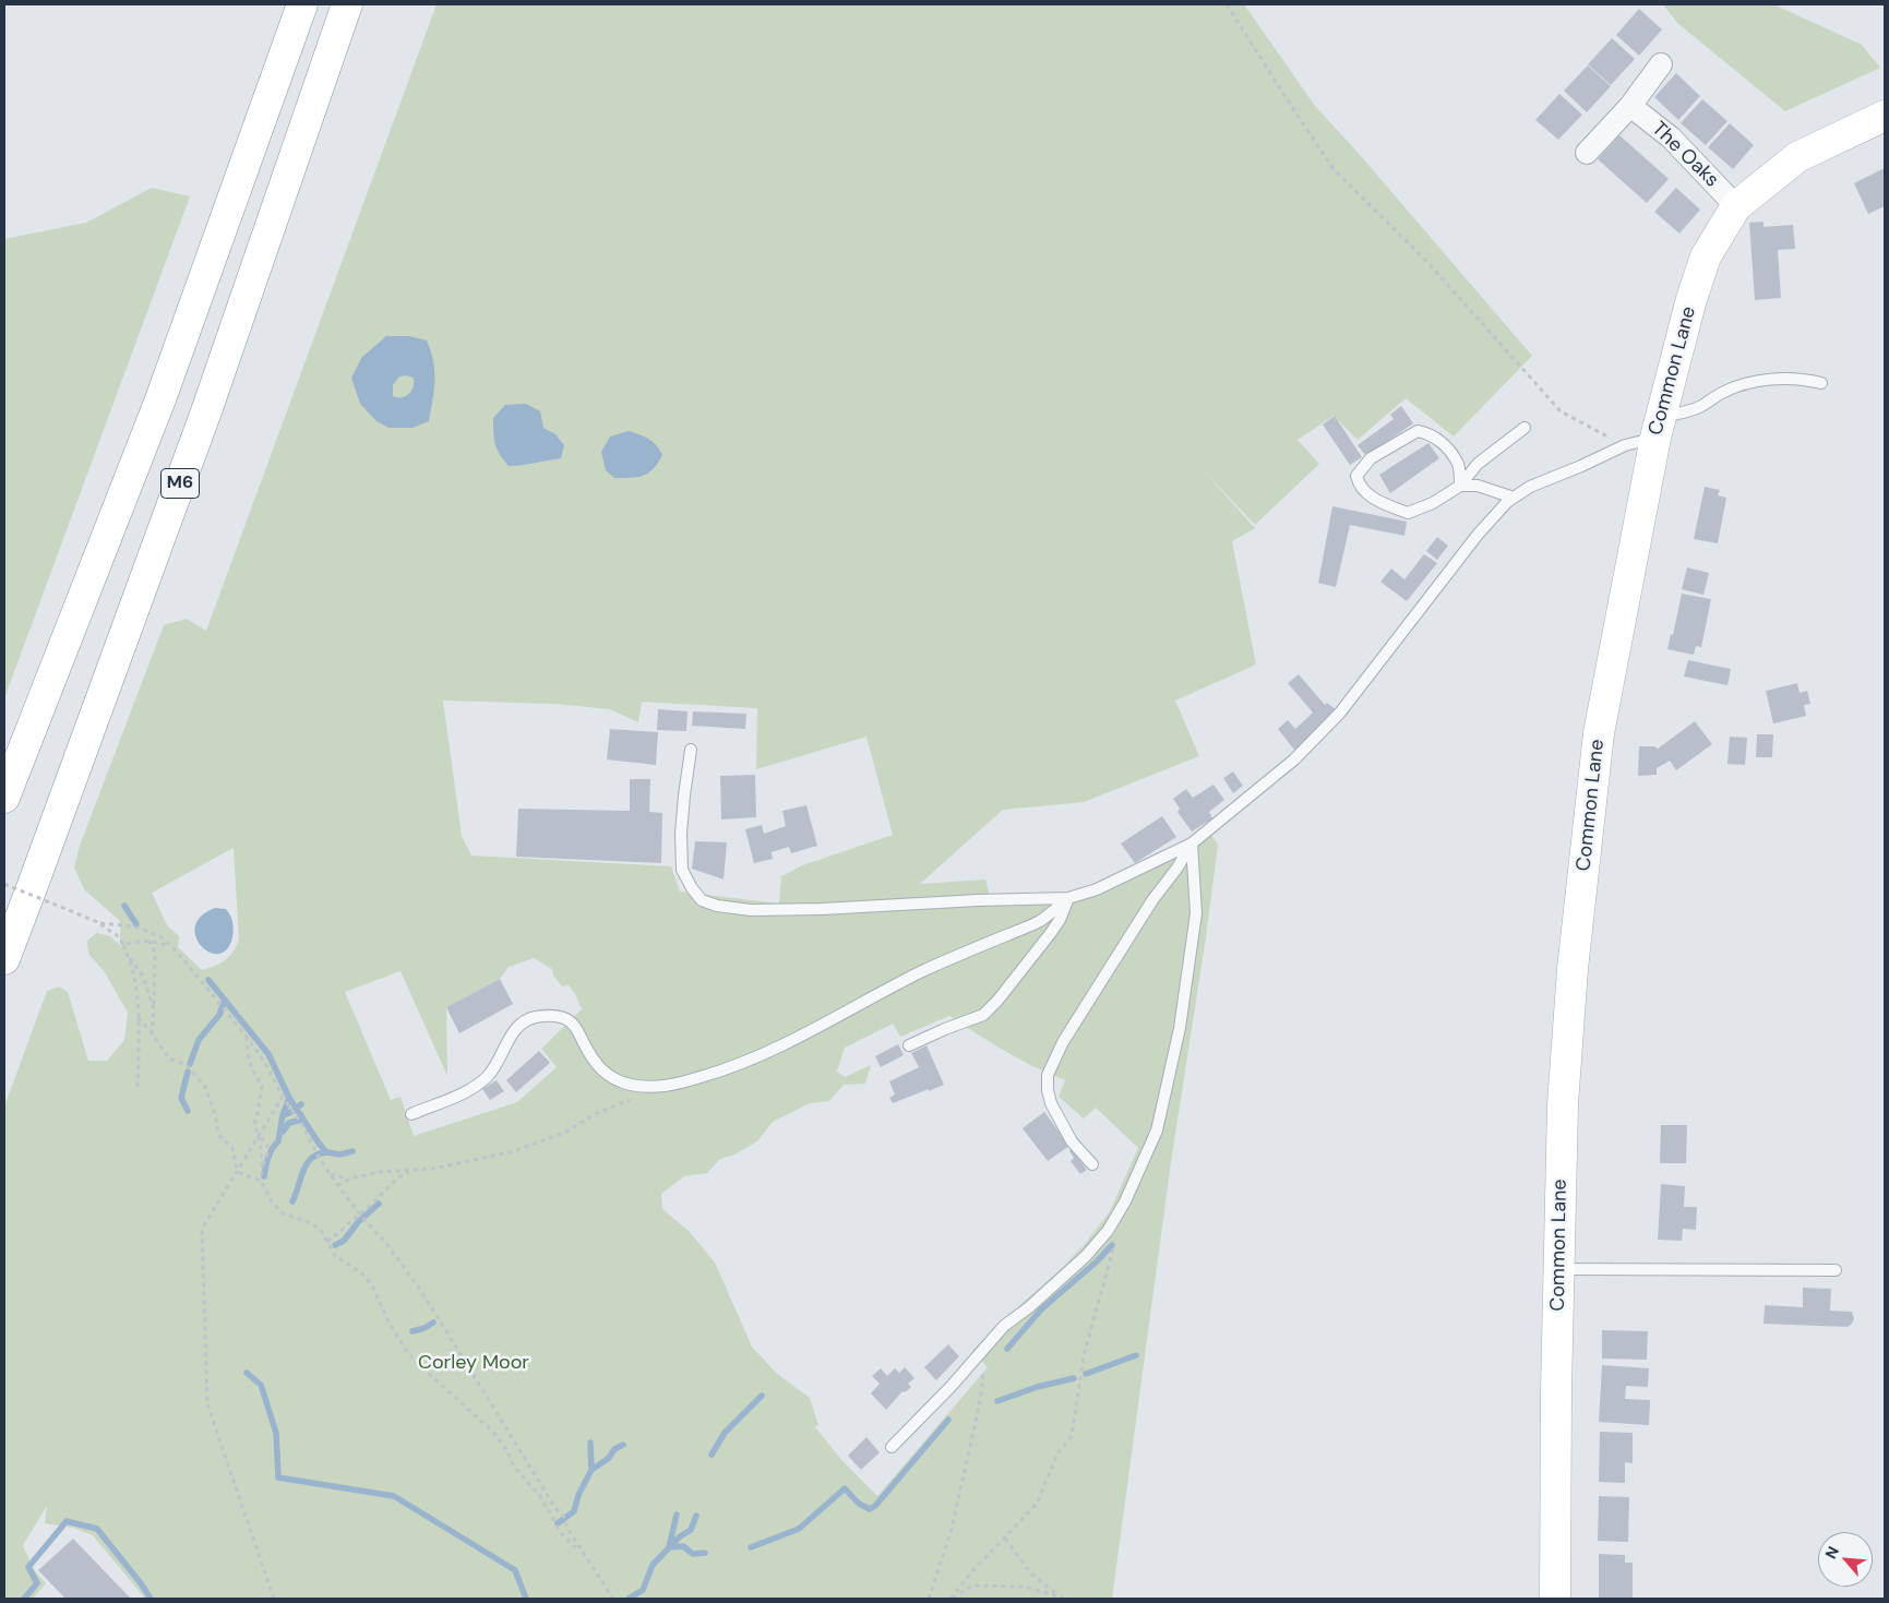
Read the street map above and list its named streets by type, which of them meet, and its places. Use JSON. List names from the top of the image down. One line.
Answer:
{"streets":{"main road":["Common Lane","M6"],"street":["The Oaks"]},"crossings":[["The Oaks","Common Lane"]],"parks":["Corley Moor"],"north":"top left"}
